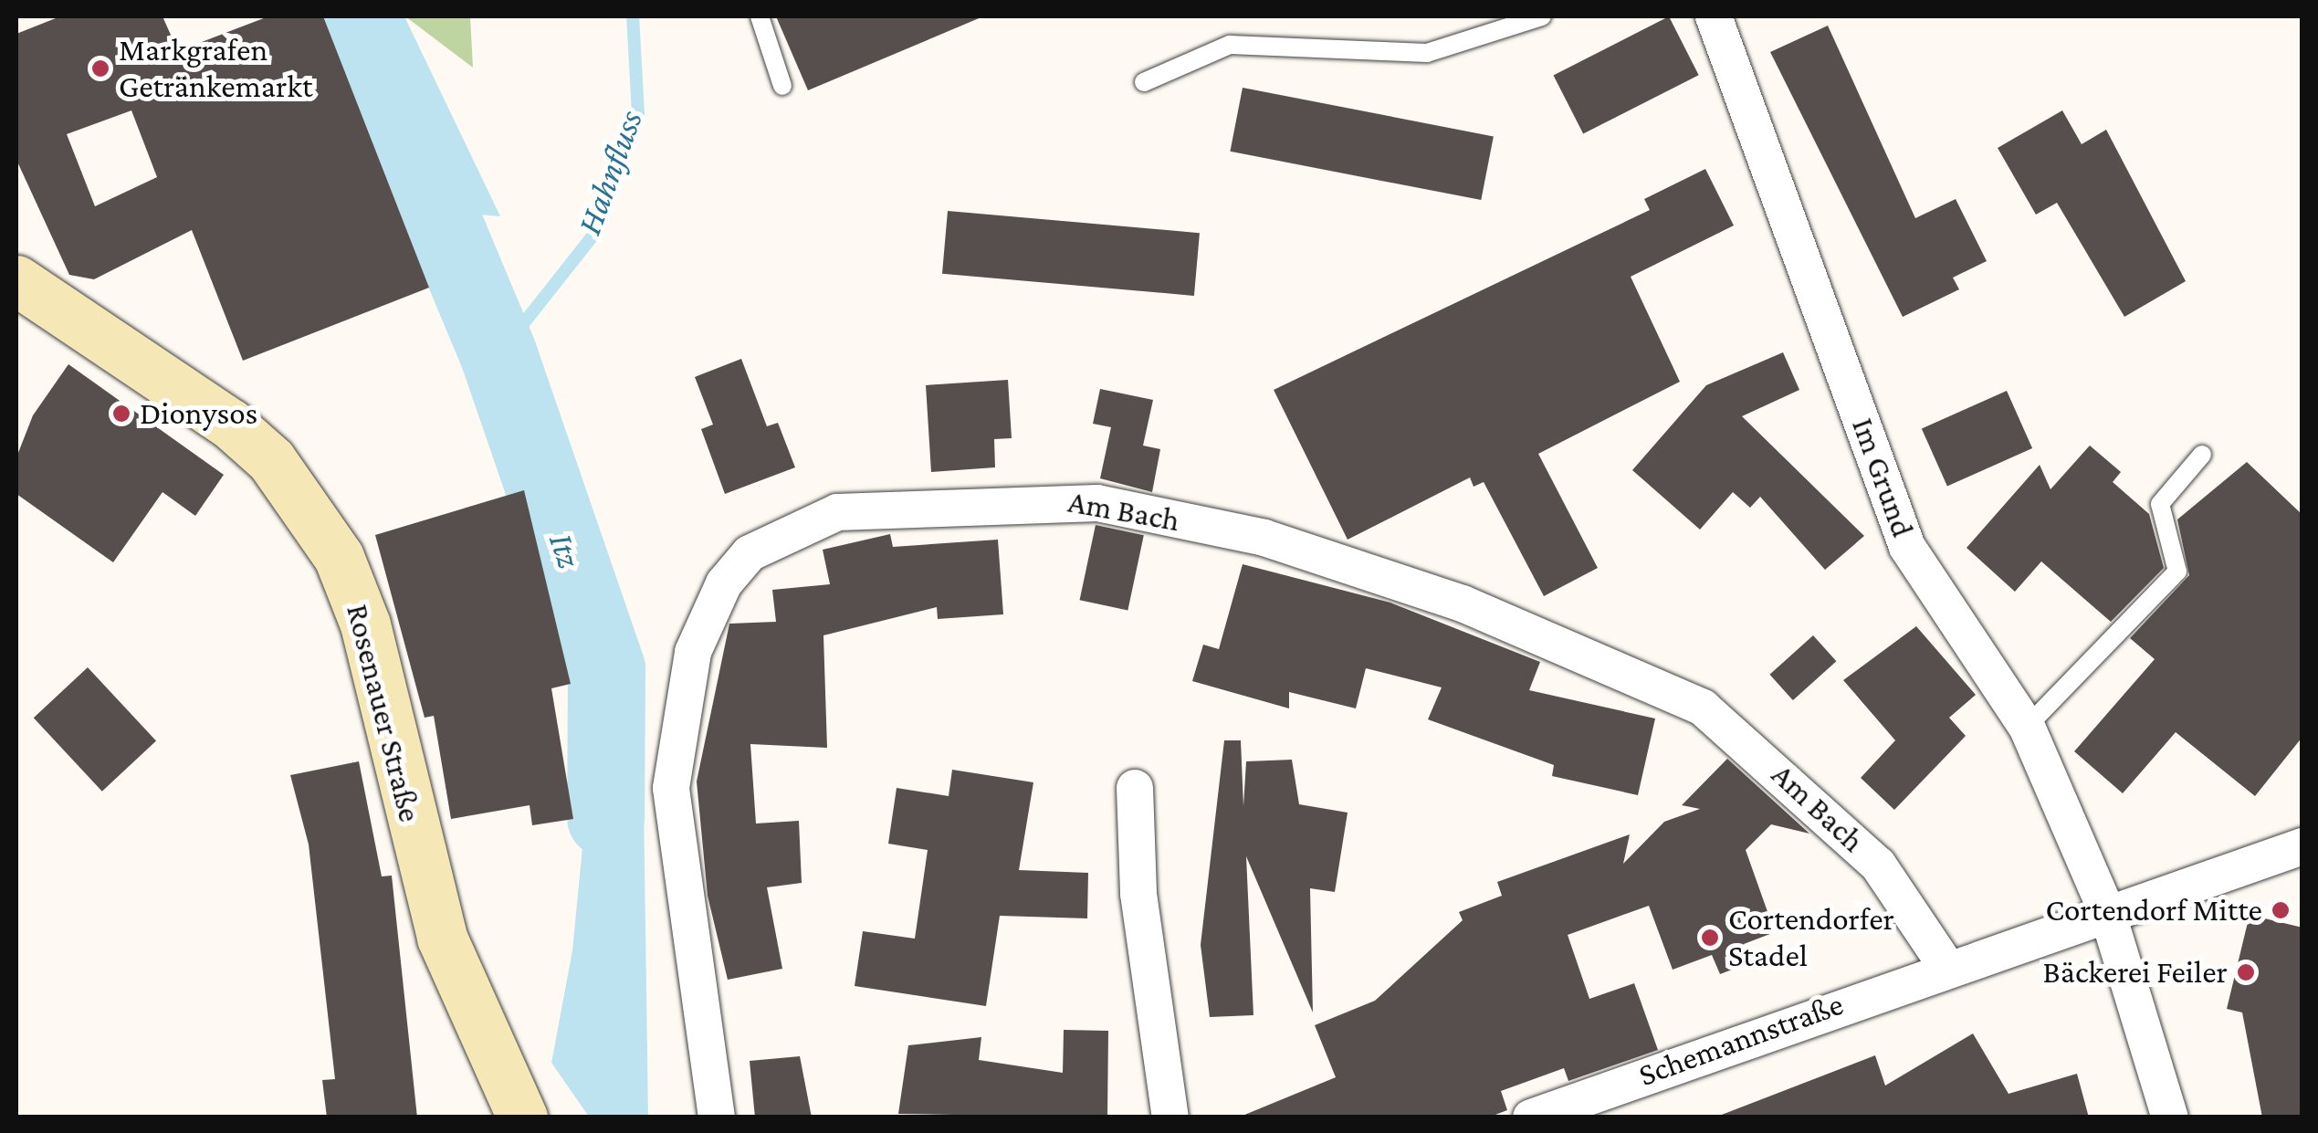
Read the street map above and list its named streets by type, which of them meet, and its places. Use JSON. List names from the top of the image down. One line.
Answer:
{"streets":{"street":["Im Grund","Am Bach","Rosenauer Straße","Schemannstraße"]},"crossings":[["Im Grund","Schemannstraße"],["Am Bach","Schemannstraße"]],"water":["Hahnfluss","Itz"],"places":["Markgrafen Getränkemarkt","Dionysos","Cortendorf Mitte","Cortendorfer Stadel","Bäckerei Feiler"]}
